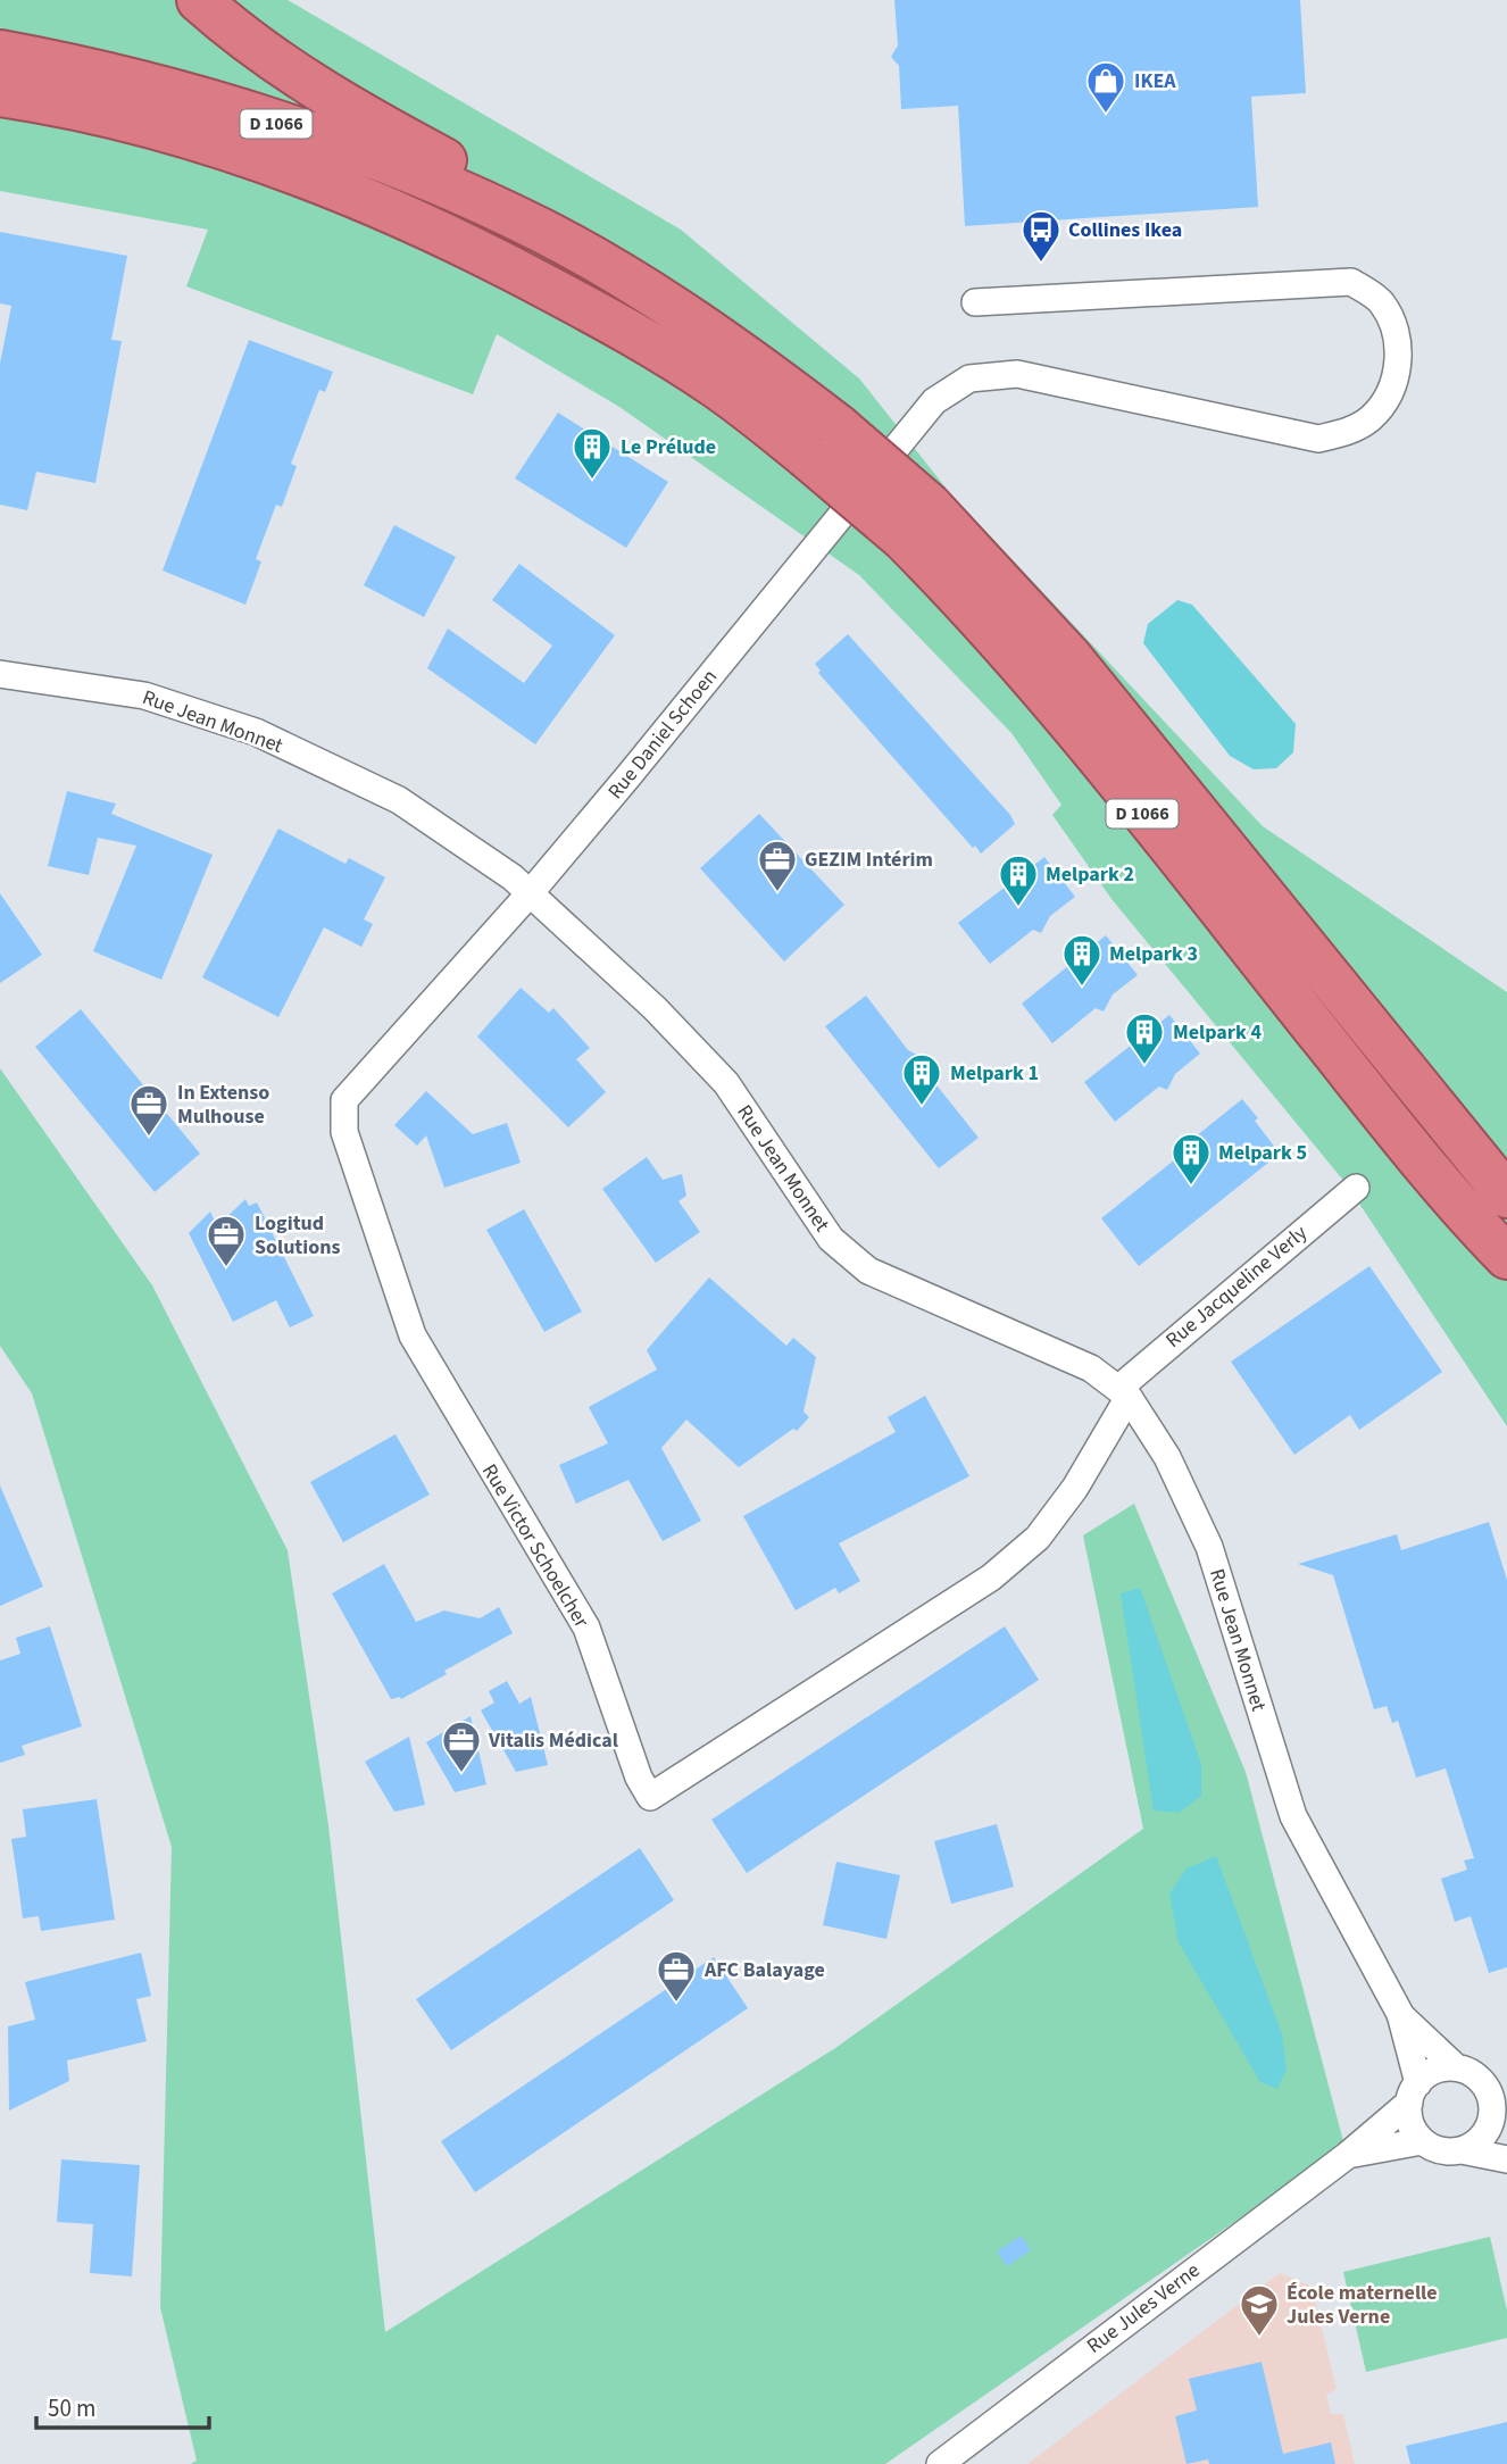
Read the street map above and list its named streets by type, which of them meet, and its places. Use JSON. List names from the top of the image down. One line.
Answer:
{"streets":{"highway":["D 1066"],"street":["Rue Jean Monnet","Rue Daniel Schoen","Rue Jacqueline Verly","Rue Victor Schoelcher","Rue Jules Verne"]},"crossings":[["Rue Jean Monnet","Rue Daniel Schoen"],["Rue Jean Monnet","Rue Jacqueline Verly"],["Rue Jean Monnet","Rue Victor Schoelcher"],["Rue Jean Monnet","Rue Jules Verne"],["Rue Daniel Schoen","Rue Victor Schoelcher"],["Rue Jacqueline Verly","Rue Victor Schoelcher"]],"places":{"shop":["IKEA"],"bus stop":["Collines Ikea"],"building":["Le Prélude","Melpark 2","Melpark 3","Melpark 4","Melpark 1","Melpark 5"],"office":["GEZIM Intérim","In Extenso Mulhouse","Logitud Solutions","Vitalis Médical","AFC Balayage"],"school or university":["École maternelle Jules Verne"]},"scale_bar":"50 m"}
